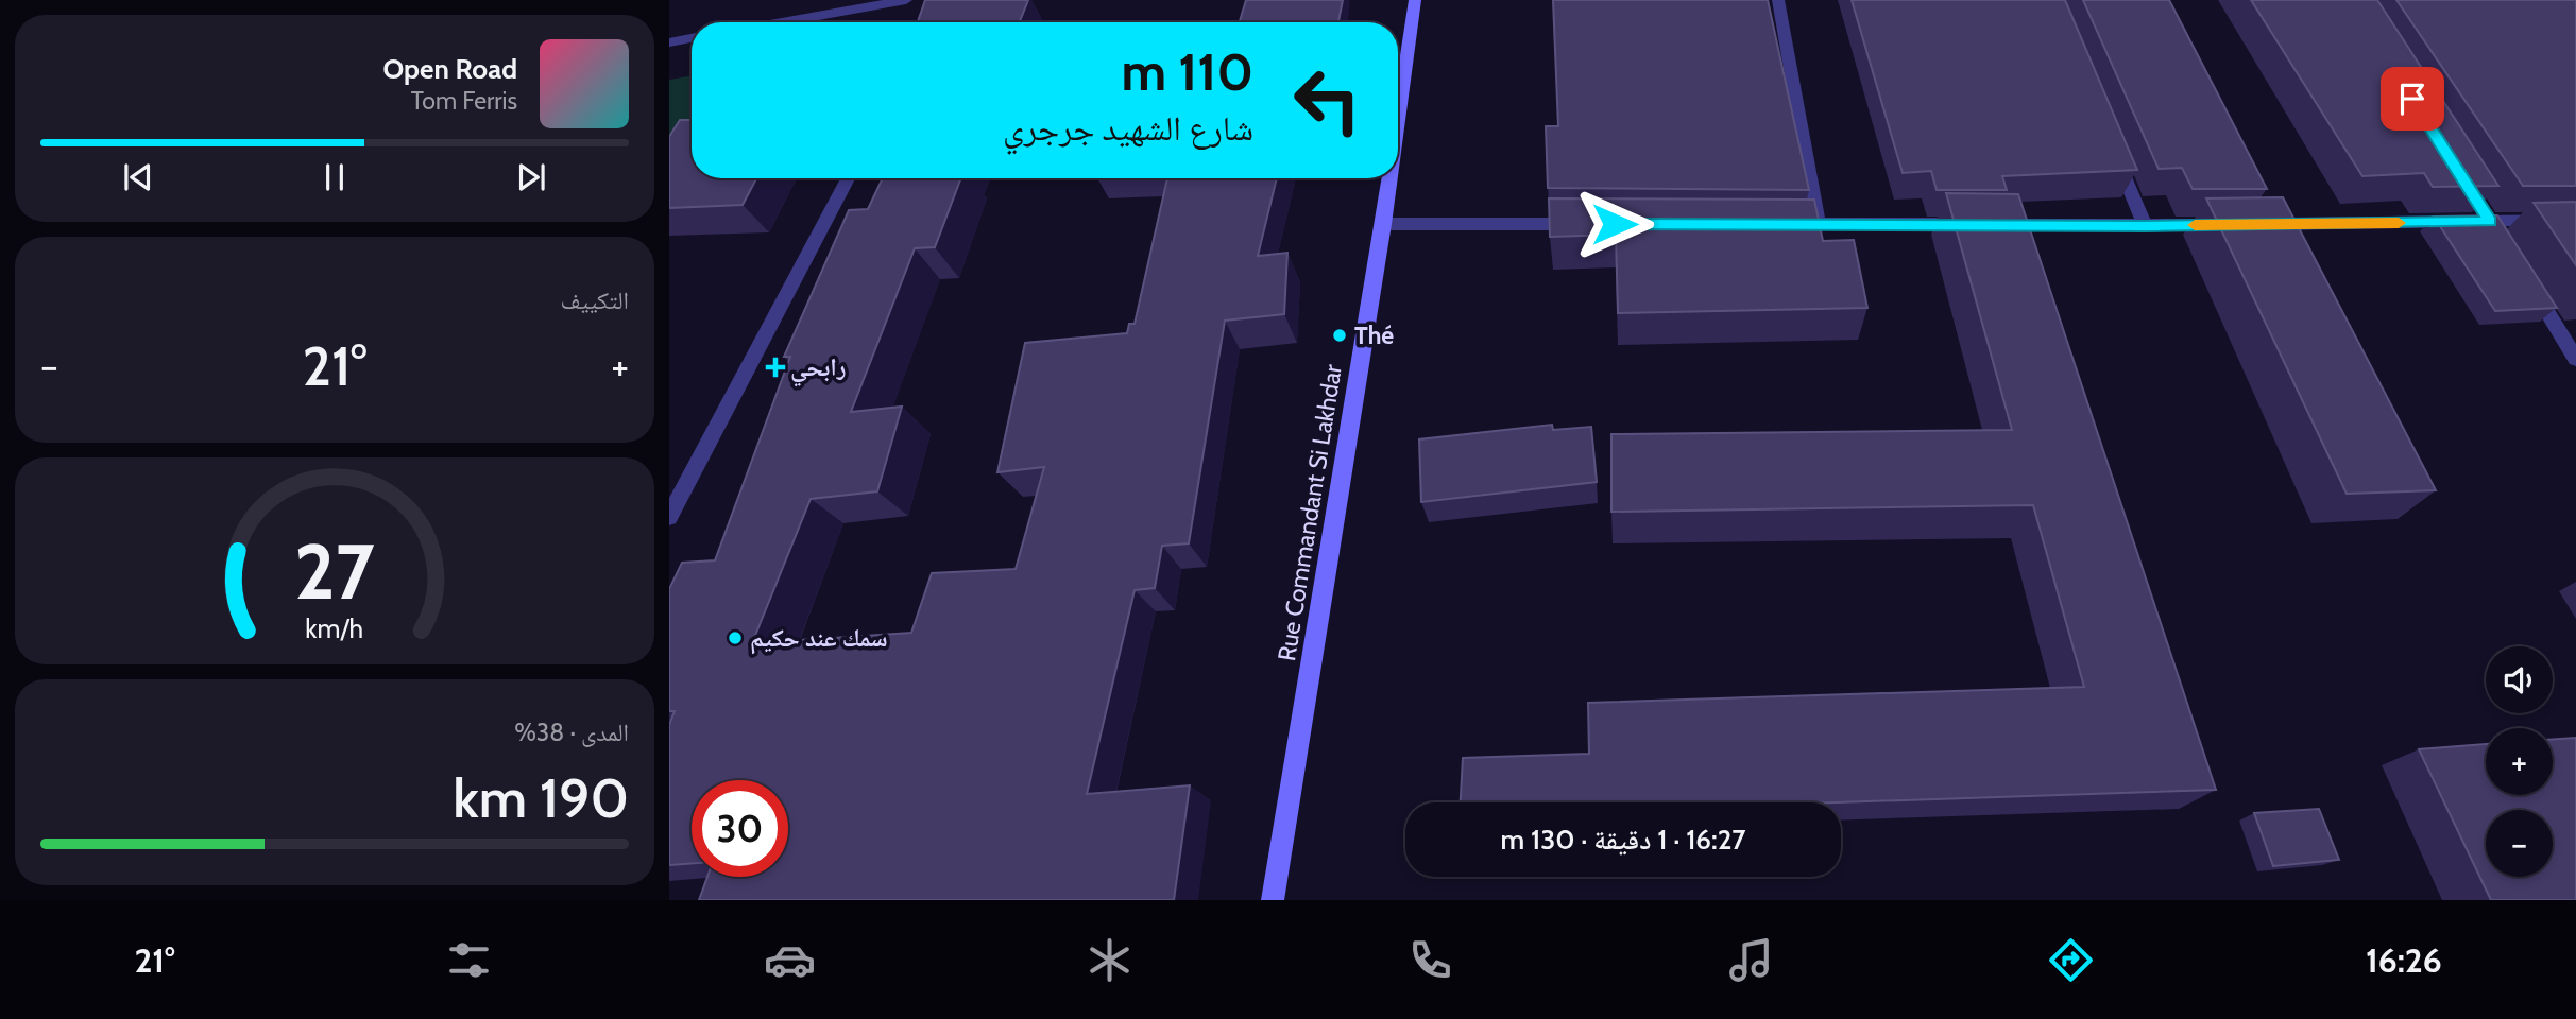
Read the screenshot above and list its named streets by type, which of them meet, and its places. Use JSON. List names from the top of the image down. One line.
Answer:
{"streets":{"main road":["Rue Commandant Si Lakhdar"]},"places":{"other":["Thé","سمك عند حكيم"],"health":["رابحي"]},"page":{"turn":["110 m","شارع الشهيد جرجري"],"song":["Open Road","Tom Ferris"],"tile":["التكييف",["المدى · 38%","190 km"]],"heat":["−","21°","+"],"map_buttons":["+","−"],"limit":"30","trip":"16:27 · 1 دقيقة · 130 m","tabs":["16:26","21°"],"gauge":["27","km/h"]}}
